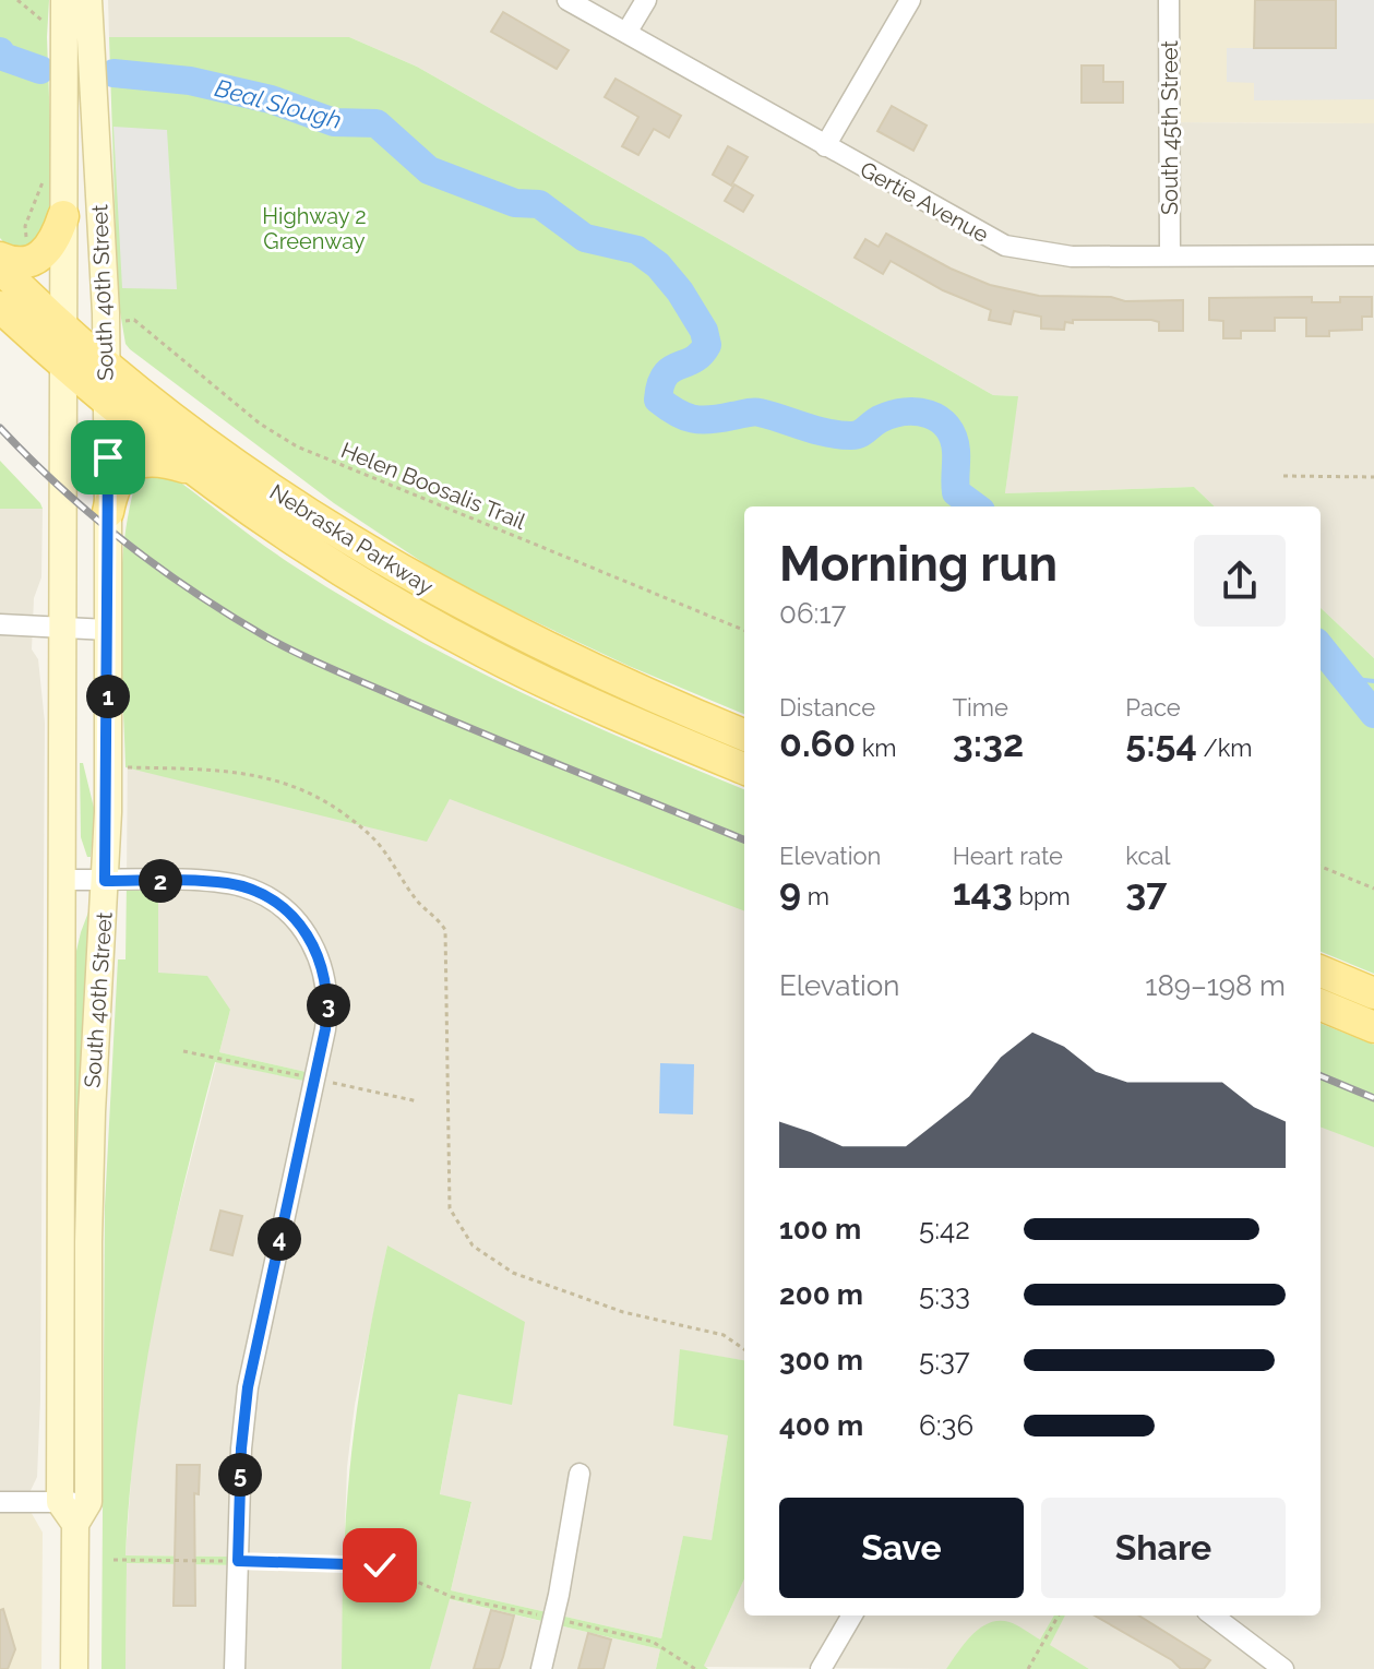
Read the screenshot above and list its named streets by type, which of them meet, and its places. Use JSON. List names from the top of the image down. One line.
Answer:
{"streets":{"main road":["South 40th Street","Nebraska Parkway"],"street":["South 45th Street","Gertie Avenue"],"path":["Helen Boosalis Trail"]},"crossings":[["South 45th Street","Gertie Avenue"],["South 40th Street","Nebraska Parkway"]],"water":["Beal Slough"],"parks":["Highway 2 Greenway"],"page":{"heading":["Morning run","06:17"],"stats":[["Distance","0.60 km"],["Time","3:32"],["Pace","5:54 /km"],["Elevation","9 m"],["Heart rate","143 bpm"],["kcal","37"]],"pins":["1","2","3","4","5"],"chart":["Elevation","189–198 m"],"list":[{"name":"100 m","note":"5:42"},{"name":"200 m","note":"5:33"},{"name":"300 m","note":"5:37"},{"name":"400 m","note":"6:36"}],"buttons":["Save","Share"]}}
